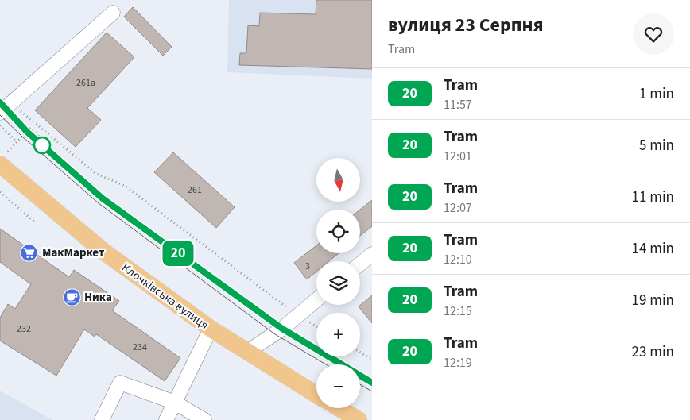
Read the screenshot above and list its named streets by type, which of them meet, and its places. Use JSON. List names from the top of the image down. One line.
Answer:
{"streets":{"main road":["Клочківська вулиця"]},"places":{"supermarket":["МакМаркет"],"cafe":["Ника"]},"lines":["tram line 20"],"house_numbers":["261а","261","3","232","234"],"north":"bottom","page":{"on_map":"20","heading":["вулиця 23 Серпня","Tram"],"list":[{"mark":"20","name":"Tram","note":"11:57","value":"1 min"},{"mark":"20","name":"Tram","note":"12:01","value":"5 min"},{"mark":"20","name":"Tram","note":"12:07","value":"11 min"},{"mark":"20","name":"Tram","note":"12:10","value":"14 min"},{"mark":"20","name":"Tram","note":"12:15","value":"19 min"},{"mark":"20","name":"Tram","note":"12:19","value":"23 min"}],"map_buttons":["+","−"]}}
